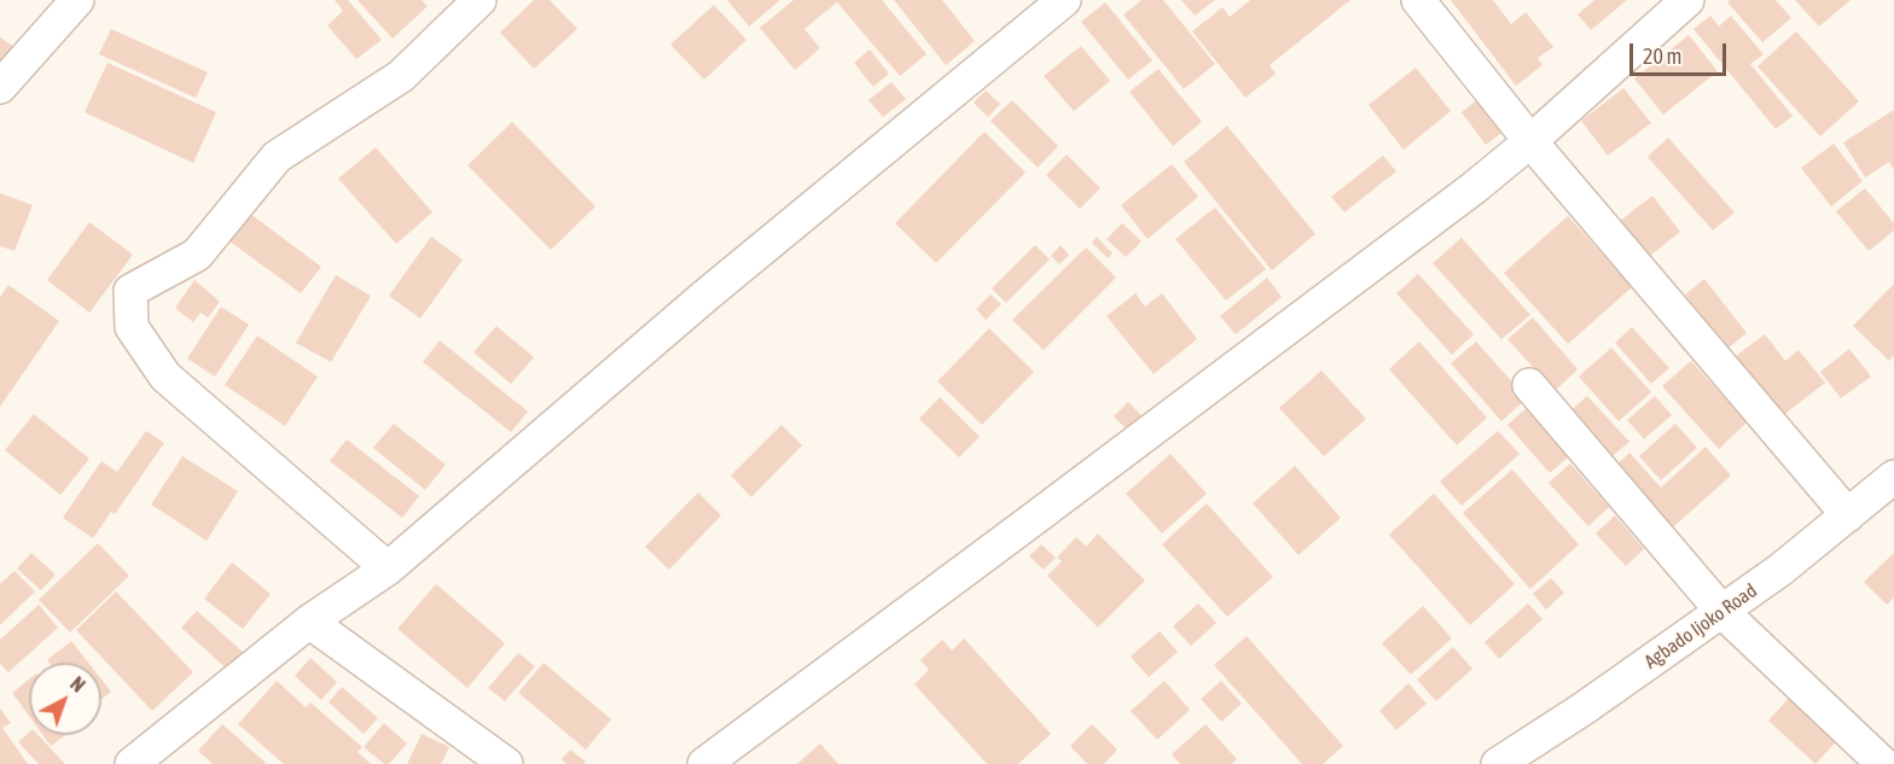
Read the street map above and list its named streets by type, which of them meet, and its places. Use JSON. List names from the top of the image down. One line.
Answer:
{"streets":{"street":["Agbado Ijoko Road"]},"scale_bar":"20 m","north":"top right"}
